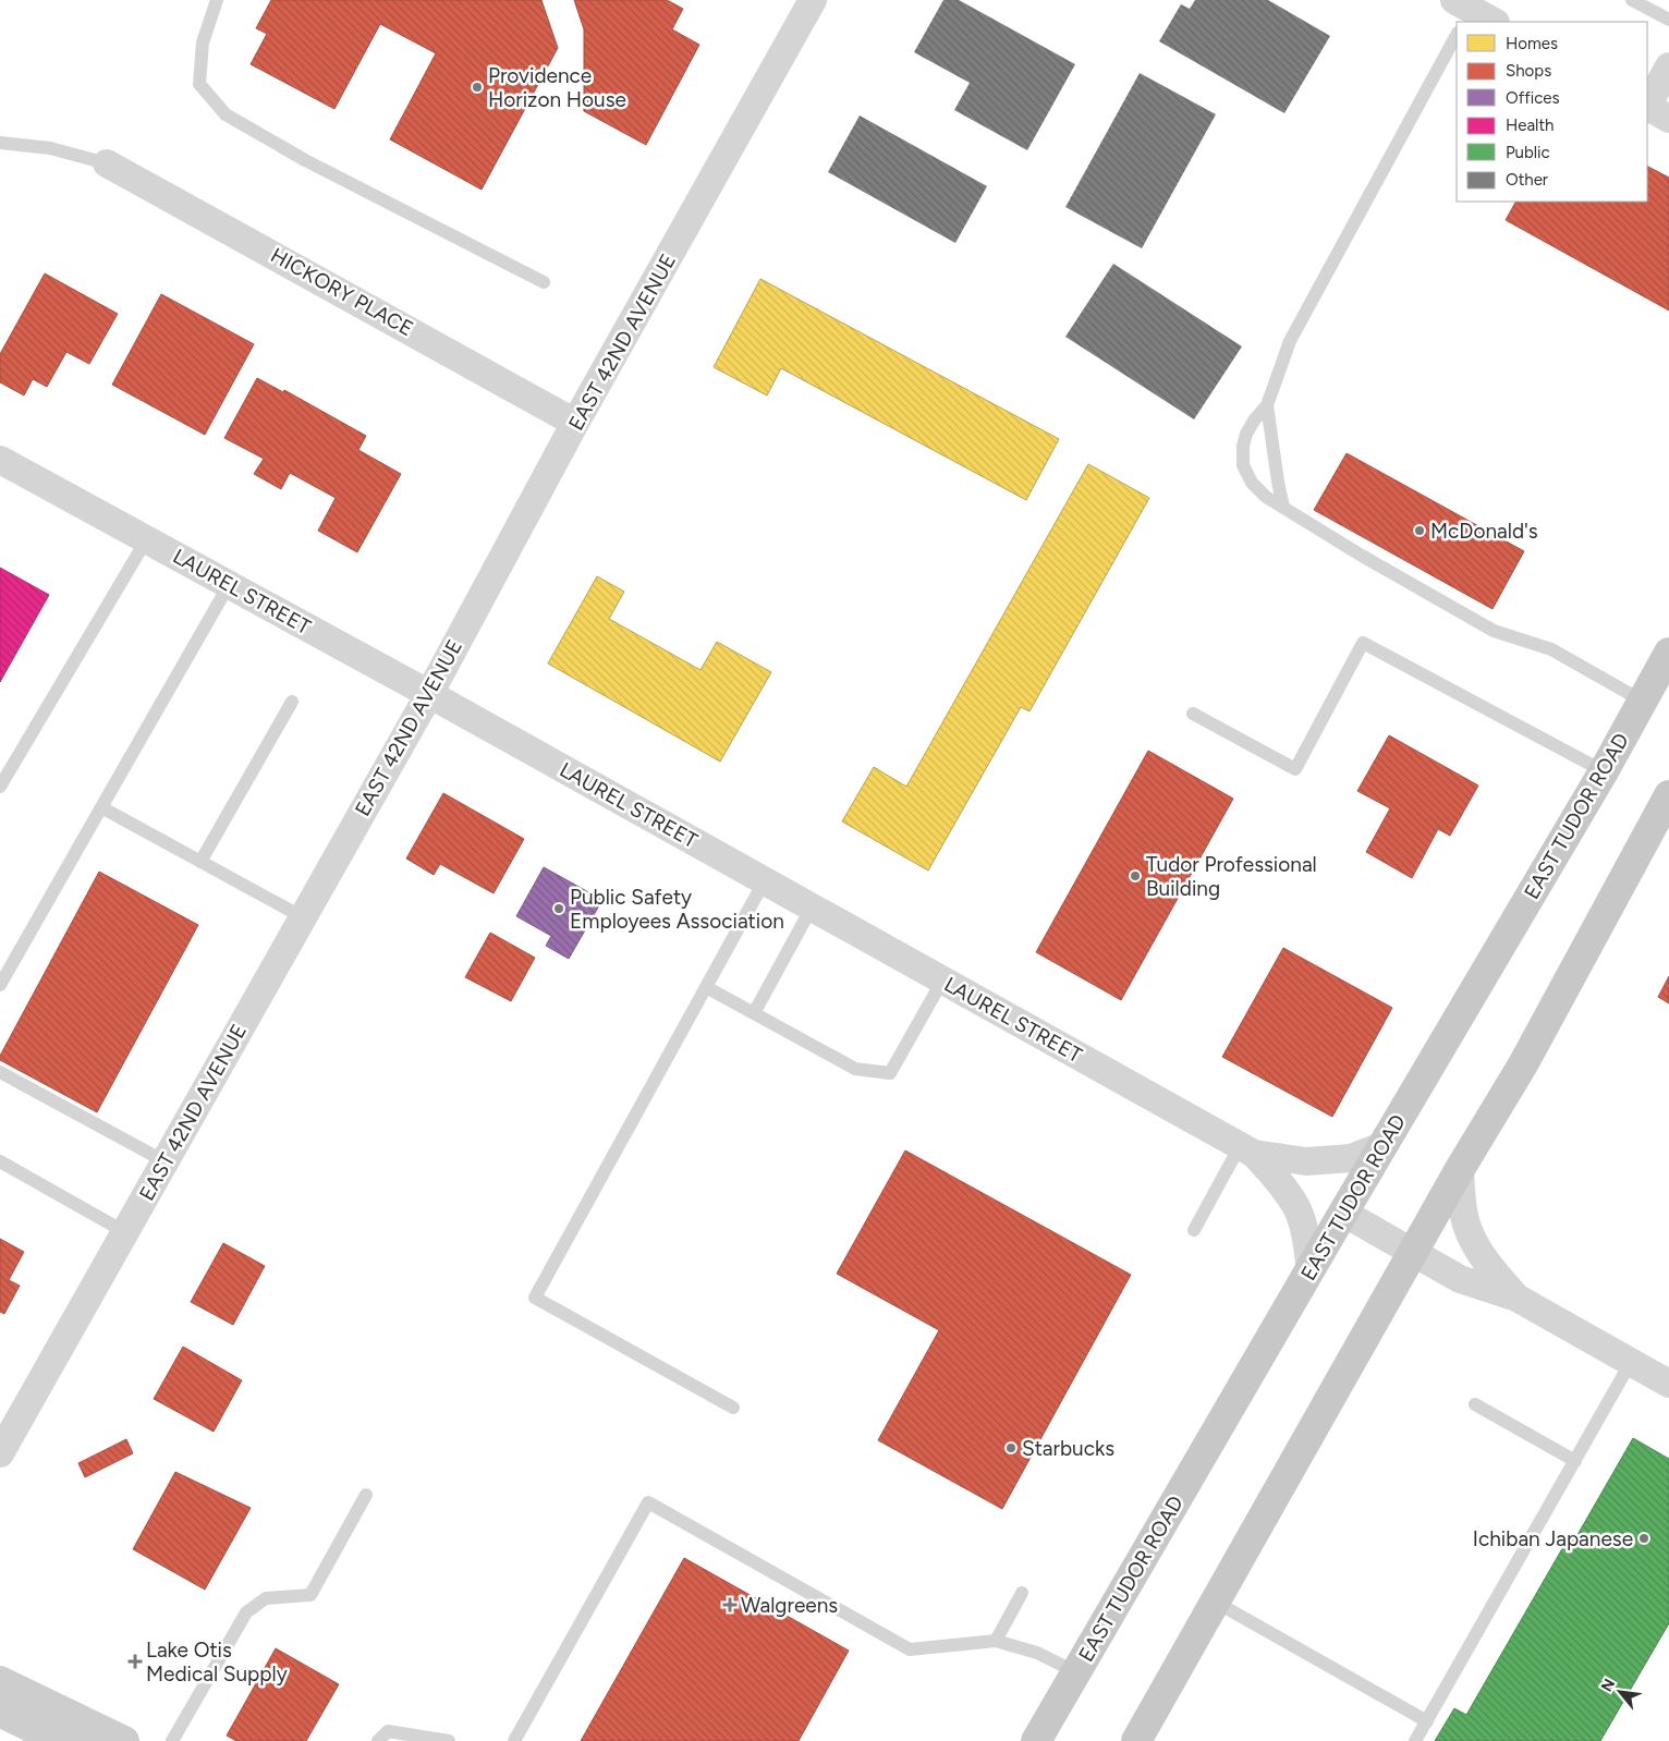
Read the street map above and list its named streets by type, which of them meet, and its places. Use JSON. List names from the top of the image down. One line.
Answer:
{"streets":{"main road":["EAST TUDOR ROAD"],"street":["HICKORY PLACE","EAST 42ND AVENUE","LAUREL STREET"]},"crossings":[["HICKORY PLACE","EAST 42ND AVENUE"],["EAST 42ND AVENUE","LAUREL STREET"],["LAUREL STREET","EAST TUDOR ROAD"]],"places":{"other":["Providence Horizon House","McDonald's","Tudor Professional Building","Public Safety Employees Association","Starbucks","Ichiban Japanese"],"health":["Walgreens","Lake Otis Medical Supply"]},"legend":["Homes","Shops","Offices","Health","Public","Other"],"north":"top left"}
